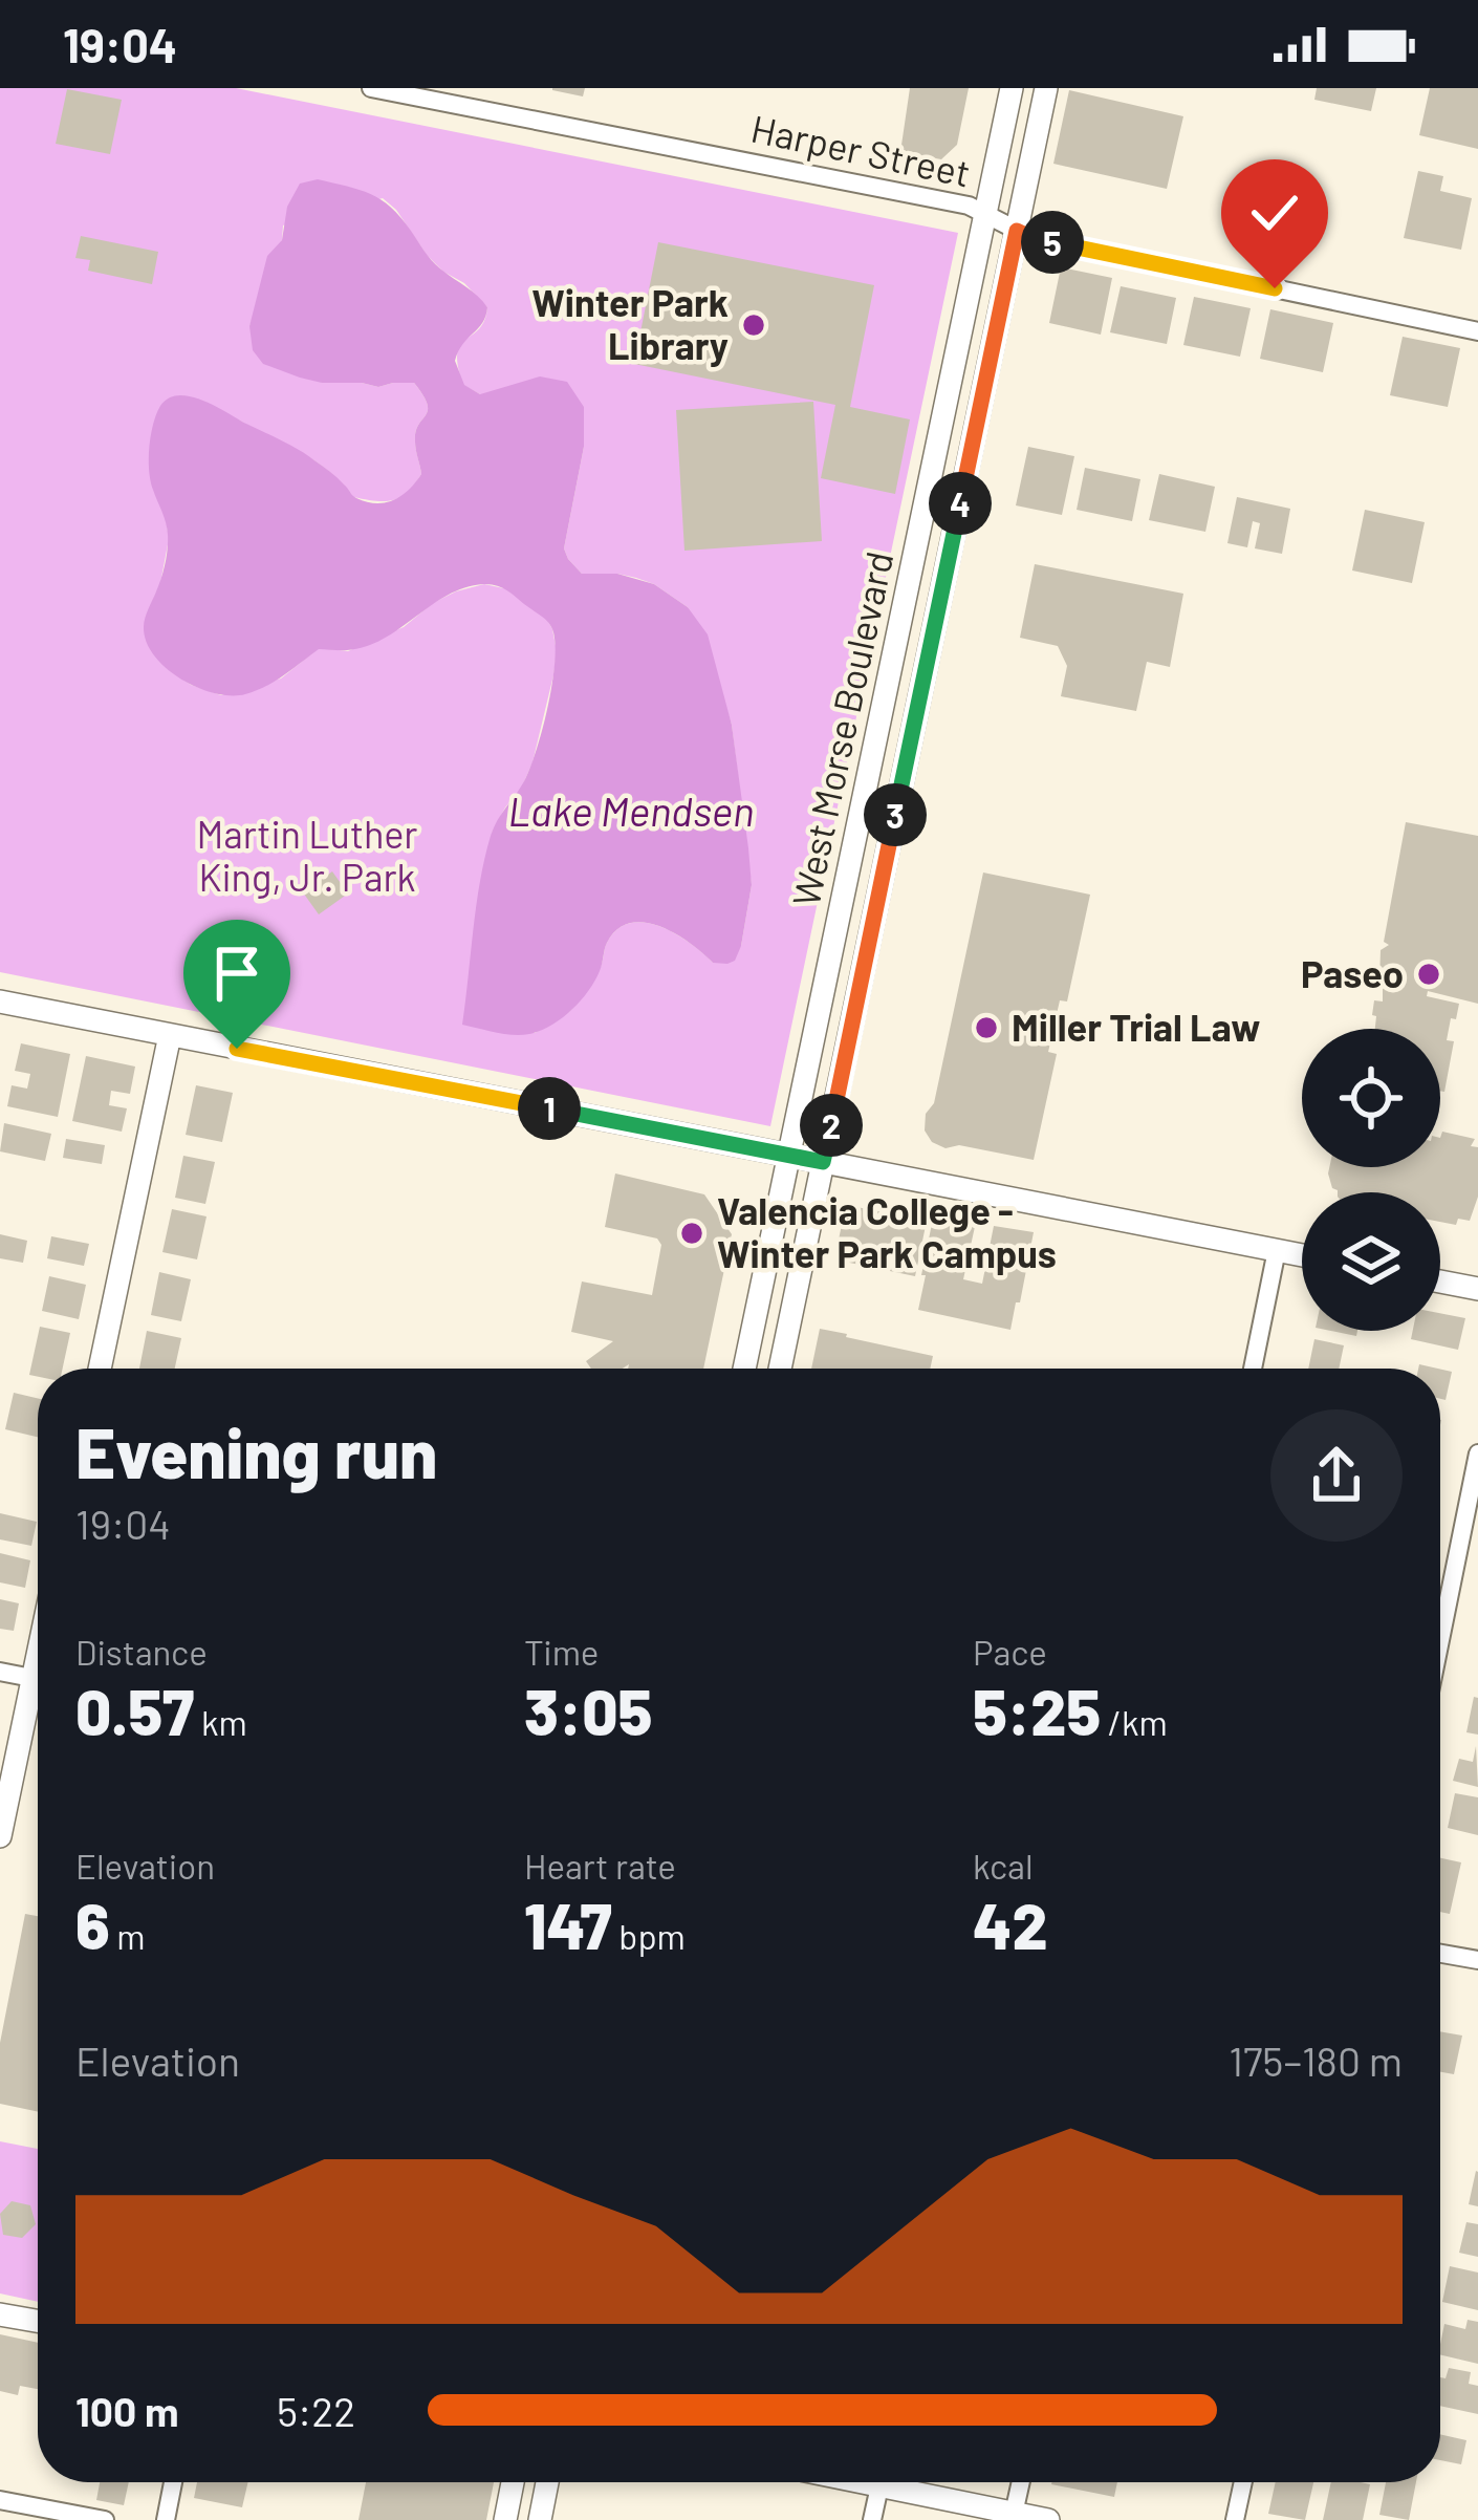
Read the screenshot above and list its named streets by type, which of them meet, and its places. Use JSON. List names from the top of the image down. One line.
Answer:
{"streets":{"street":["Harper Street","West Morse Boulevard"]},"crossings":[["Harper Street","West Morse Boulevard"]],"water":["Lake Mendsen"],"parks":["Martin Luther King, Jr. Park"],"places":["Winter Park Library","Paseo","Miller Trial Law","Valencia College - Winter Park Campus"],"page":{"status":"19:04","pins":["5","4","3","1","2"],"heading":["Evening run","19:04"],"stats":[["Distance","0.57 km"],["Time","3:05"],["Pace","5:25 /km"],["Elevation","6 m"],["Heart rate","147 bpm"],["kcal","42"]],"chart":["Elevation","175–180 m"],"list":[{"name":"100 m","note":"5:22"}]}}
